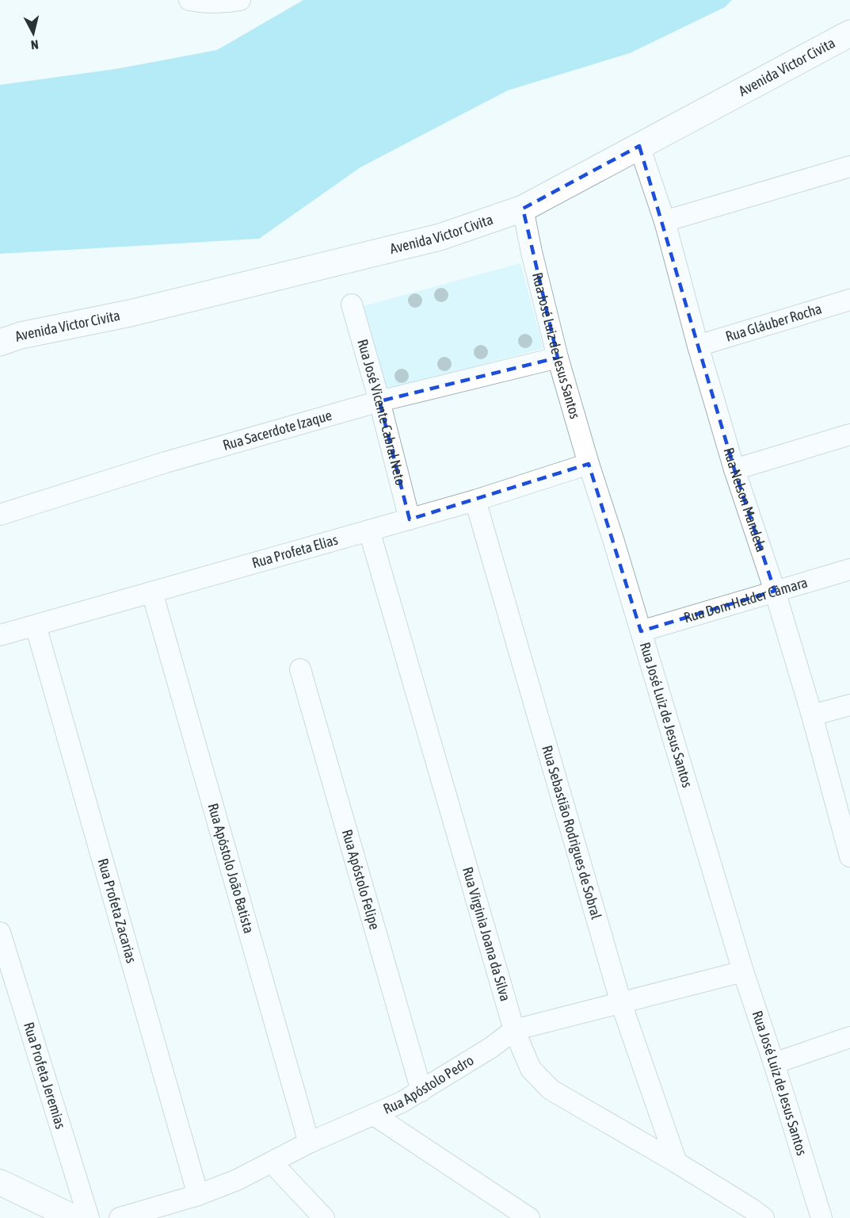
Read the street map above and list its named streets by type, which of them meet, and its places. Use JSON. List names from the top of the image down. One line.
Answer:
{"streets":{"main road":["Avenida Victor Civita"],"street":["Rua Gláuber Rocha","Rua José Luiz de Jesus Santos","Rua José Vicente Cabral Neto","Rua Sacerdote Izaque","Rua Nelson Mandela","Rua Profeta Elias","Rua Dom Helder Câmara","Rua Sebastião Rodrigues de Sobral","Rua Apóstolo João Batista","Rua Apóstolo Felipe","Rua Profeta Zacarias","Rua Virginia Joana da Silva","Rua Profeta Jeremias","Rua Apóstolo Pedro"]},"crossings":[["Avenida Victor Civita","Rua José Luiz de Jesus Santos"],["Avenida Victor Civita","Rua Nelson Mandela"],["Rua Gláuber Rocha","Rua Nelson Mandela"],["Rua José Luiz de Jesus Santos","Rua Sacerdote Izaque"],["Rua José Luiz de Jesus Santos","Rua Profeta Elias"],["Rua José Luiz de Jesus Santos","Rua Dom Helder Câmara"],["Rua José Luiz de Jesus Santos","Rua Apóstolo Pedro"],["Rua José Vicente Cabral Neto","Rua Sacerdote Izaque"],["Rua José Vicente Cabral Neto","Rua Profeta Elias"],["Rua Nelson Mandela","Rua Dom Helder Câmara"],["Rua Profeta Elias","Rua Sebastião Rodrigues de Sobral"],["Rua Profeta Elias","Rua Apóstolo João Batista"],["Rua Profeta Elias","Rua Profeta Zacarias"],["Rua Profeta Elias","Rua Virginia Joana da Silva"],["Rua Sebastião Rodrigues de Sobral","Rua Virginia Joana da Silva"],["Rua Sebastião Rodrigues de Sobral","Rua Apóstolo Pedro"],["Rua Apóstolo João Batista","Rua Apóstolo Pedro"],["Rua Apóstolo Felipe","Rua Apóstolo Pedro"],["Rua Profeta Zacarias","Rua Apóstolo Pedro"],["Rua Virginia Joana da Silva","Rua Apóstolo Pedro"]],"north":"bottom"}
